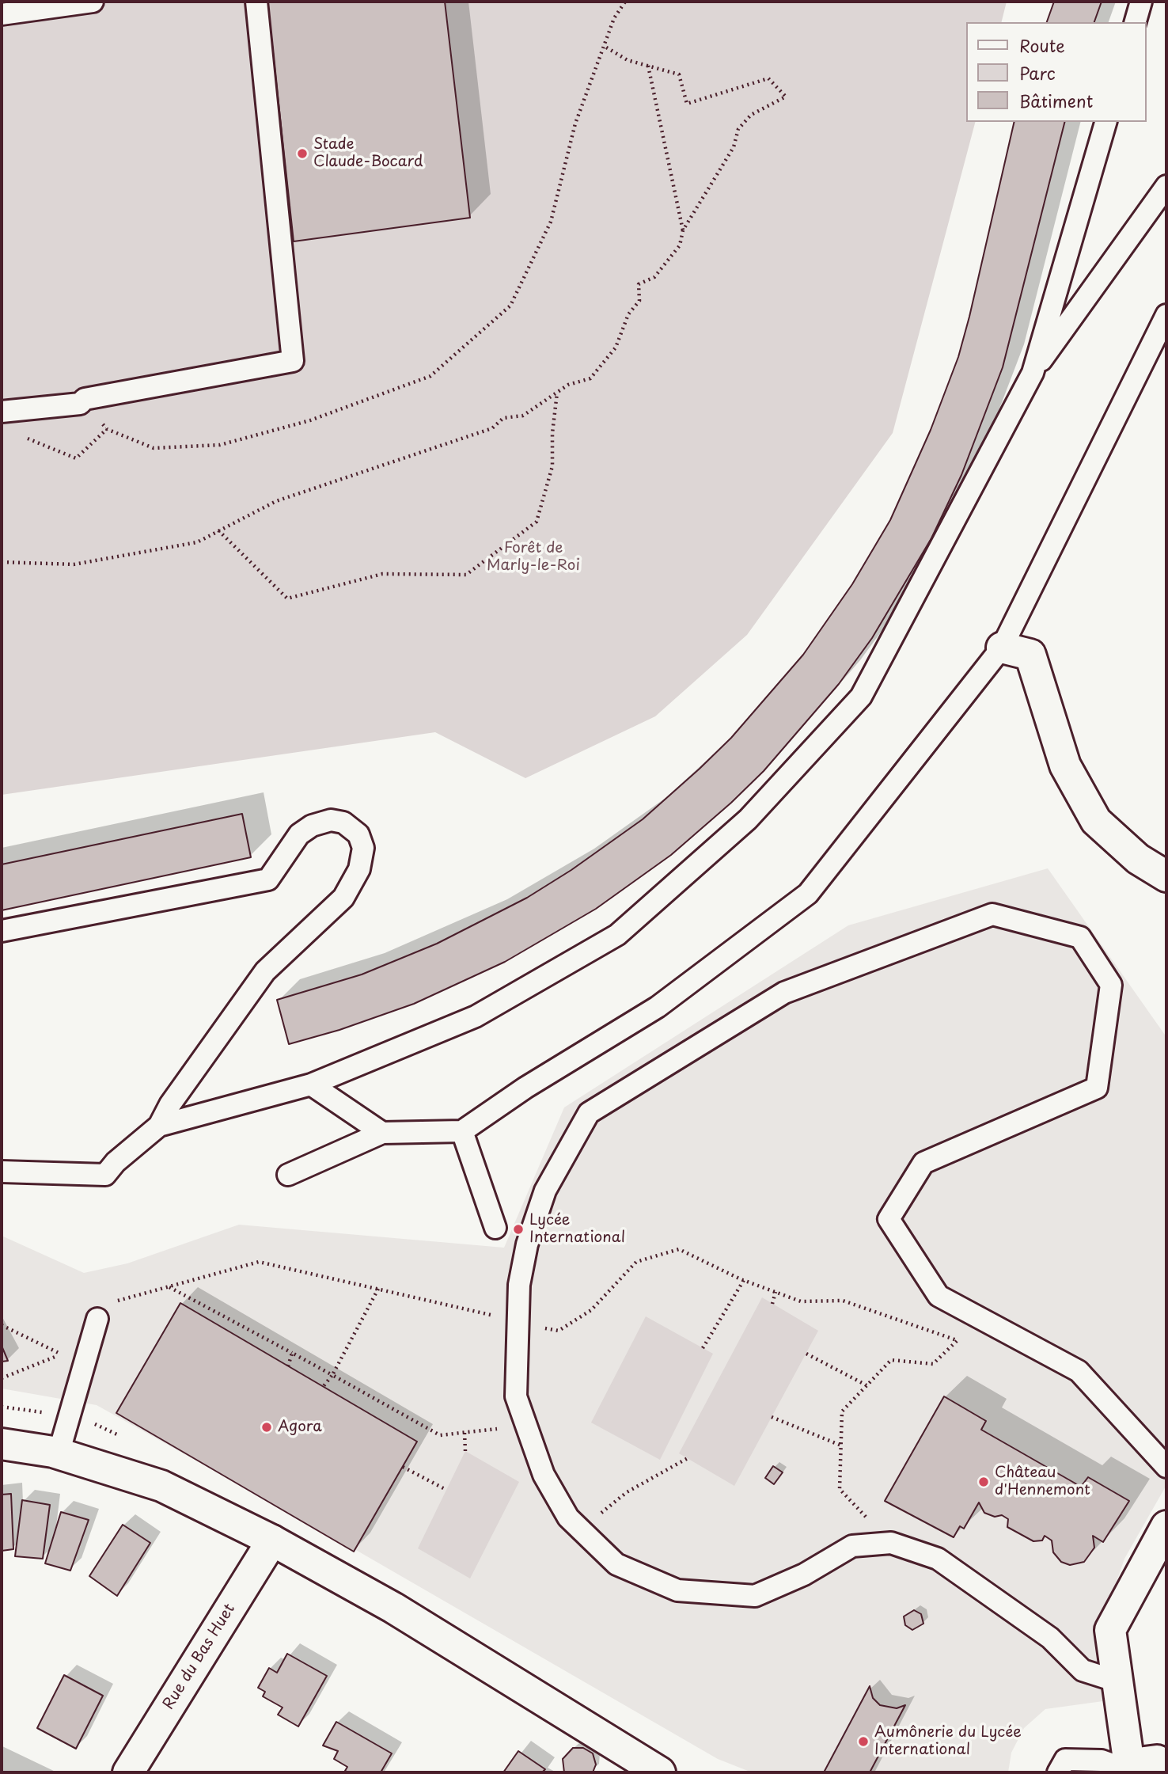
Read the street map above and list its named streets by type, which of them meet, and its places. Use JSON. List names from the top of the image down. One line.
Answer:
{"streets":{"street":["Rue du Bas Huet"]},"parks":["Forêt de Marly-le-Roi"],"places":["Stade Claude-Bocard","Lycée International","Agora","Château d'Hennemont","Aumônerie du Lycée International"],"legend":["Route","Parc","Bâtiment"]}
